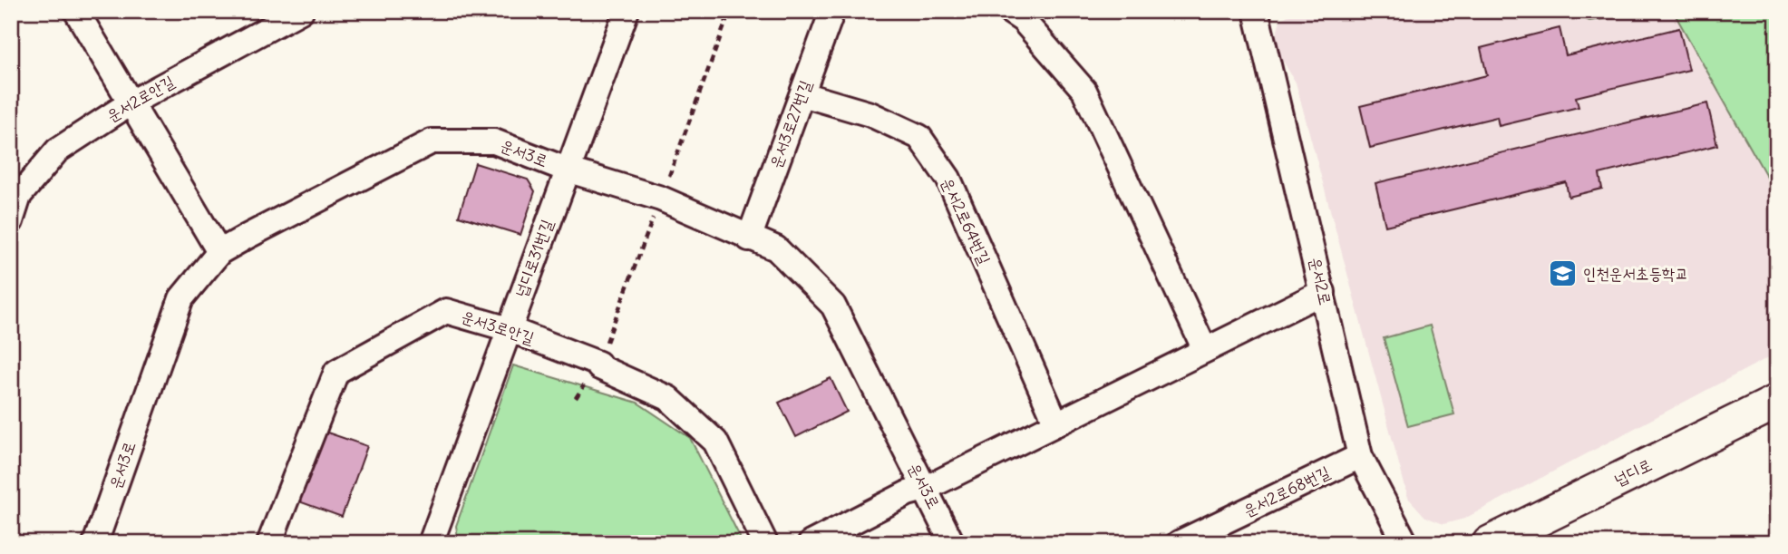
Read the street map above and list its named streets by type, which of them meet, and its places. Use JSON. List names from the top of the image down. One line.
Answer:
{"streets":{"street":["운서2로안길","운서3로27번길","운서3로","운서2로64번길","넙디로31번길","운서2로","운서3로안길","넙디로","운서2로68번길"]},"crossings":[["운서3로27번길","운서3로"],["운서3로27번길","운서2로64번길"],["운서3로","넙디로31번길"],["넙디로31번길","운서3로안길"],["운서2로","운서2로68번길"]],"places":{"school or university":["인천운서초등학교"]}}
